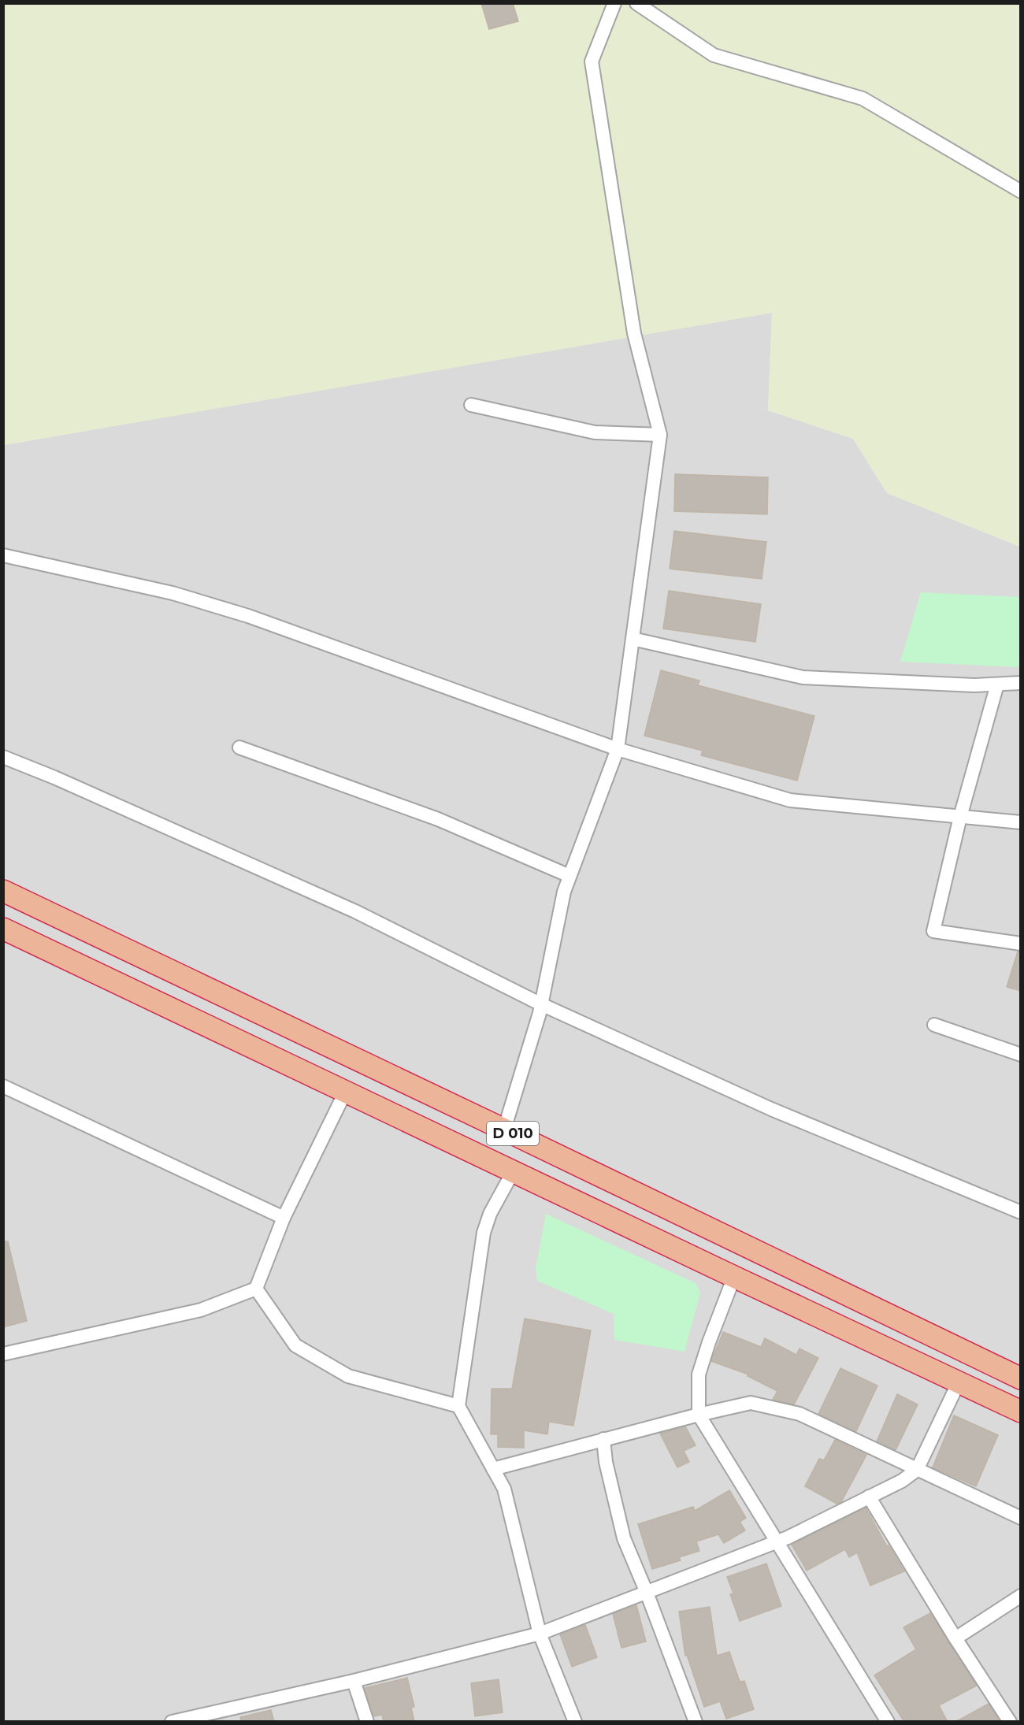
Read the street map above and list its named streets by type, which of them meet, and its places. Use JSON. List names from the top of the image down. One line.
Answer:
{"streets":{"highway":["D 010"]}}
